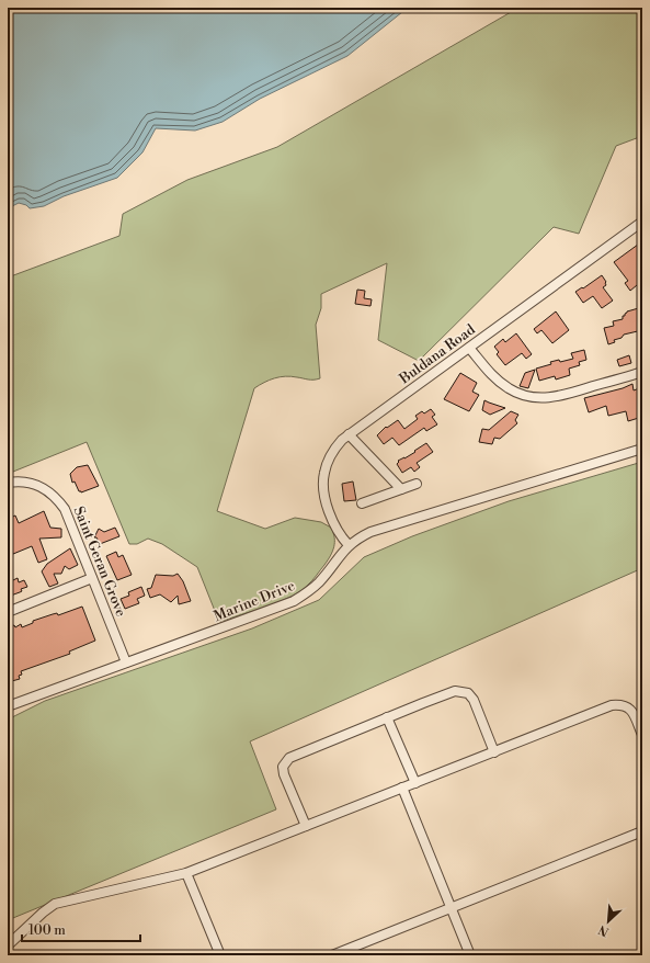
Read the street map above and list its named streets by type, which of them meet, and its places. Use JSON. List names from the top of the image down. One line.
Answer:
{"streets":{"street":["Buldana Road","Saint Geran Grove","Marine Drive"]},"crossings":[["Buldana Road","Marine Drive"],["Saint Geran Grove","Marine Drive"]],"scale_bar":"100 m","north":"bottom left"}
